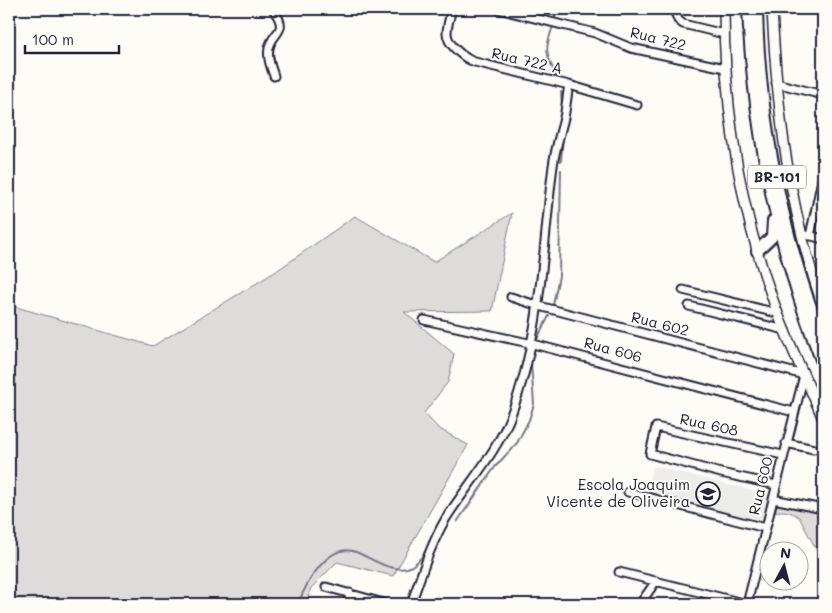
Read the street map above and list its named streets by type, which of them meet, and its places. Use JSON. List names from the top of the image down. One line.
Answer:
{"streets":{"highway":["BR-101"],"street":["Rua 722","Rua 722 A","Rua 602","Rua 606","Rua 608","Rua 600"]},"crossings":[["Rua 602","Rua 600"],["Rua 606","Rua 600"],["Rua 608","Rua 600"]],"places":{"school or university":["Escola Joaquim Vicente de Oliveira"]},"scale_bar":"100 m","north":"top"}
